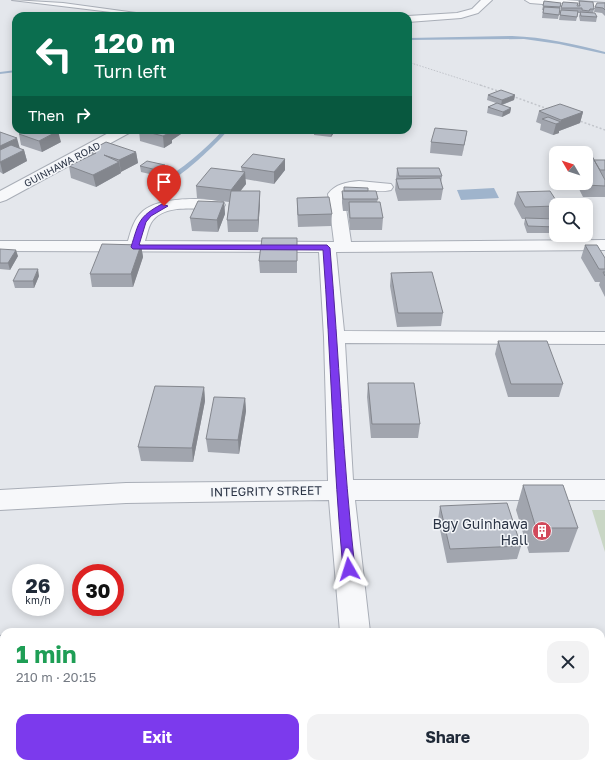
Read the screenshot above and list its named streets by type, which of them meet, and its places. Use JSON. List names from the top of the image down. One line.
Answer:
{"streets":{"street":["GUINHAWA ROAD","INTEGRITY STREET"]},"places":{"building":["Bgy Guinhawa Hall"]},"north":"top left","page":{"turn":["120 m","Turn left"],"then":"Then","speed":"26 km/h","limit":"30","heading":["1 min","210 m · 20:15"],"buttons":["Exit","Share"]}}
